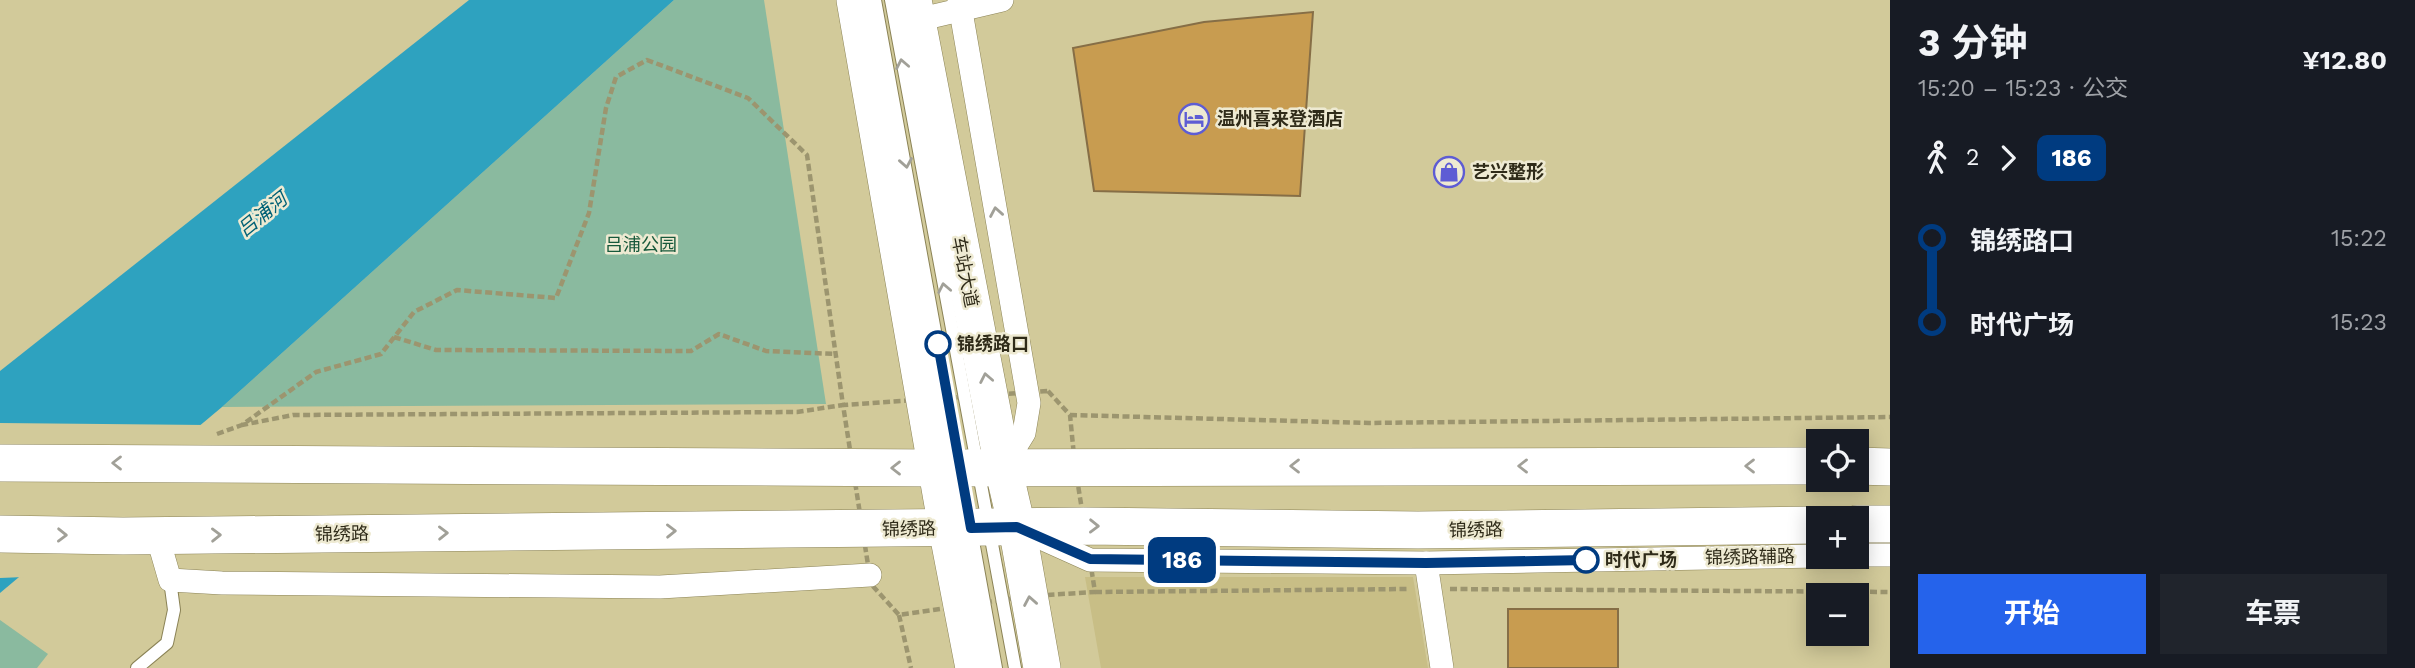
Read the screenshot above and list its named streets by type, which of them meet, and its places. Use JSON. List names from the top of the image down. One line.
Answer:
{"streets":{"main road":["车站大道","锦绣路"],"street":["锦绣路辅路"]},"crossings":[["车站大道","锦绣路"],["车站大道","锦绣路辅路"],["锦绣路","锦绣路辅路"]],"water":["吕浦河"],"parks":["吕浦公园"],"places":{"hotel":["温州喜来登酒店"],"shop":["艺兴整形"],"other":["锦绣路口","时代广场"]},"lines":["bus line 186"],"page":{"on_map":"186","heading":["3 分钟","15:20 – 15:23 · 公交","¥12.80"],"legs":["2","186"],"list":[{"name":"锦绣路口","value":"15:22"},{"name":"时代广场","value":"15:23"}],"map_buttons":["+","−"],"buttons":["开始","车票"]}}
